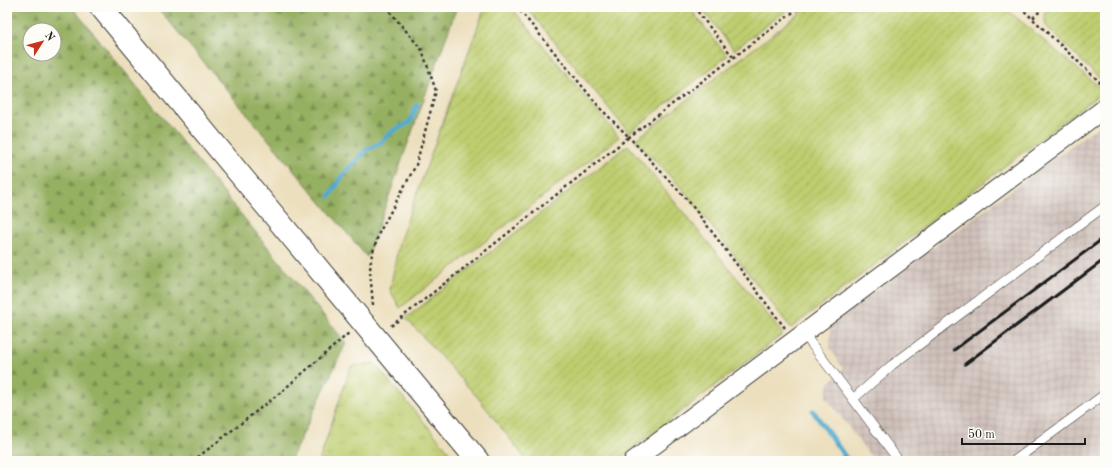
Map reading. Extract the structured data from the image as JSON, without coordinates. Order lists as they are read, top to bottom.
{
  "scale_bar": "50 m",
  "north": "top right"
}
